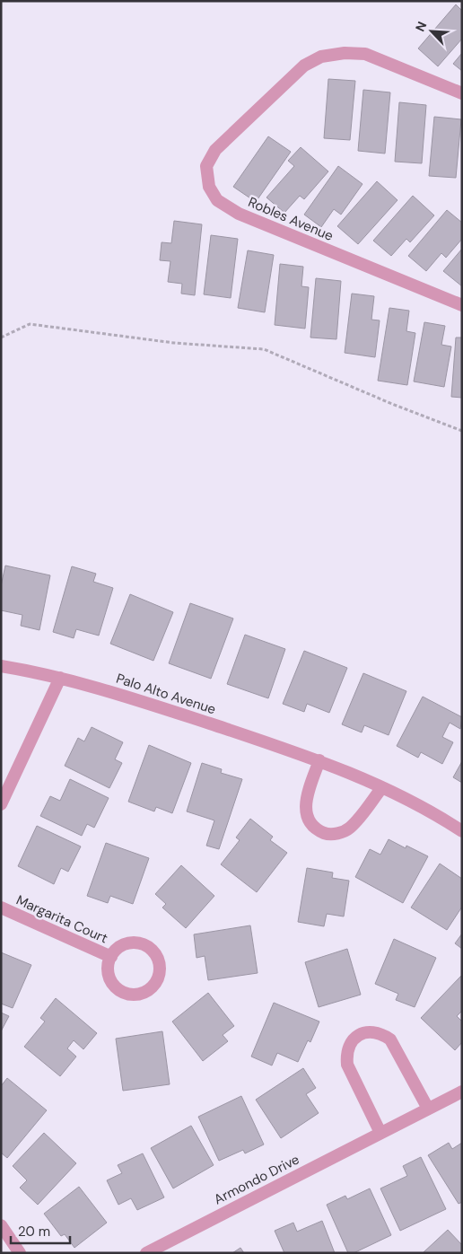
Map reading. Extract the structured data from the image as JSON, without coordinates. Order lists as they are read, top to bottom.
{
  "streets": {
    "street": [
      "Robles Avenue",
      "Palo Alto Avenue",
      "Margarita Court",
      "Armondo Drive"
    ]
  },
  "scale_bar": "20 m",
  "north": "top left"
}
